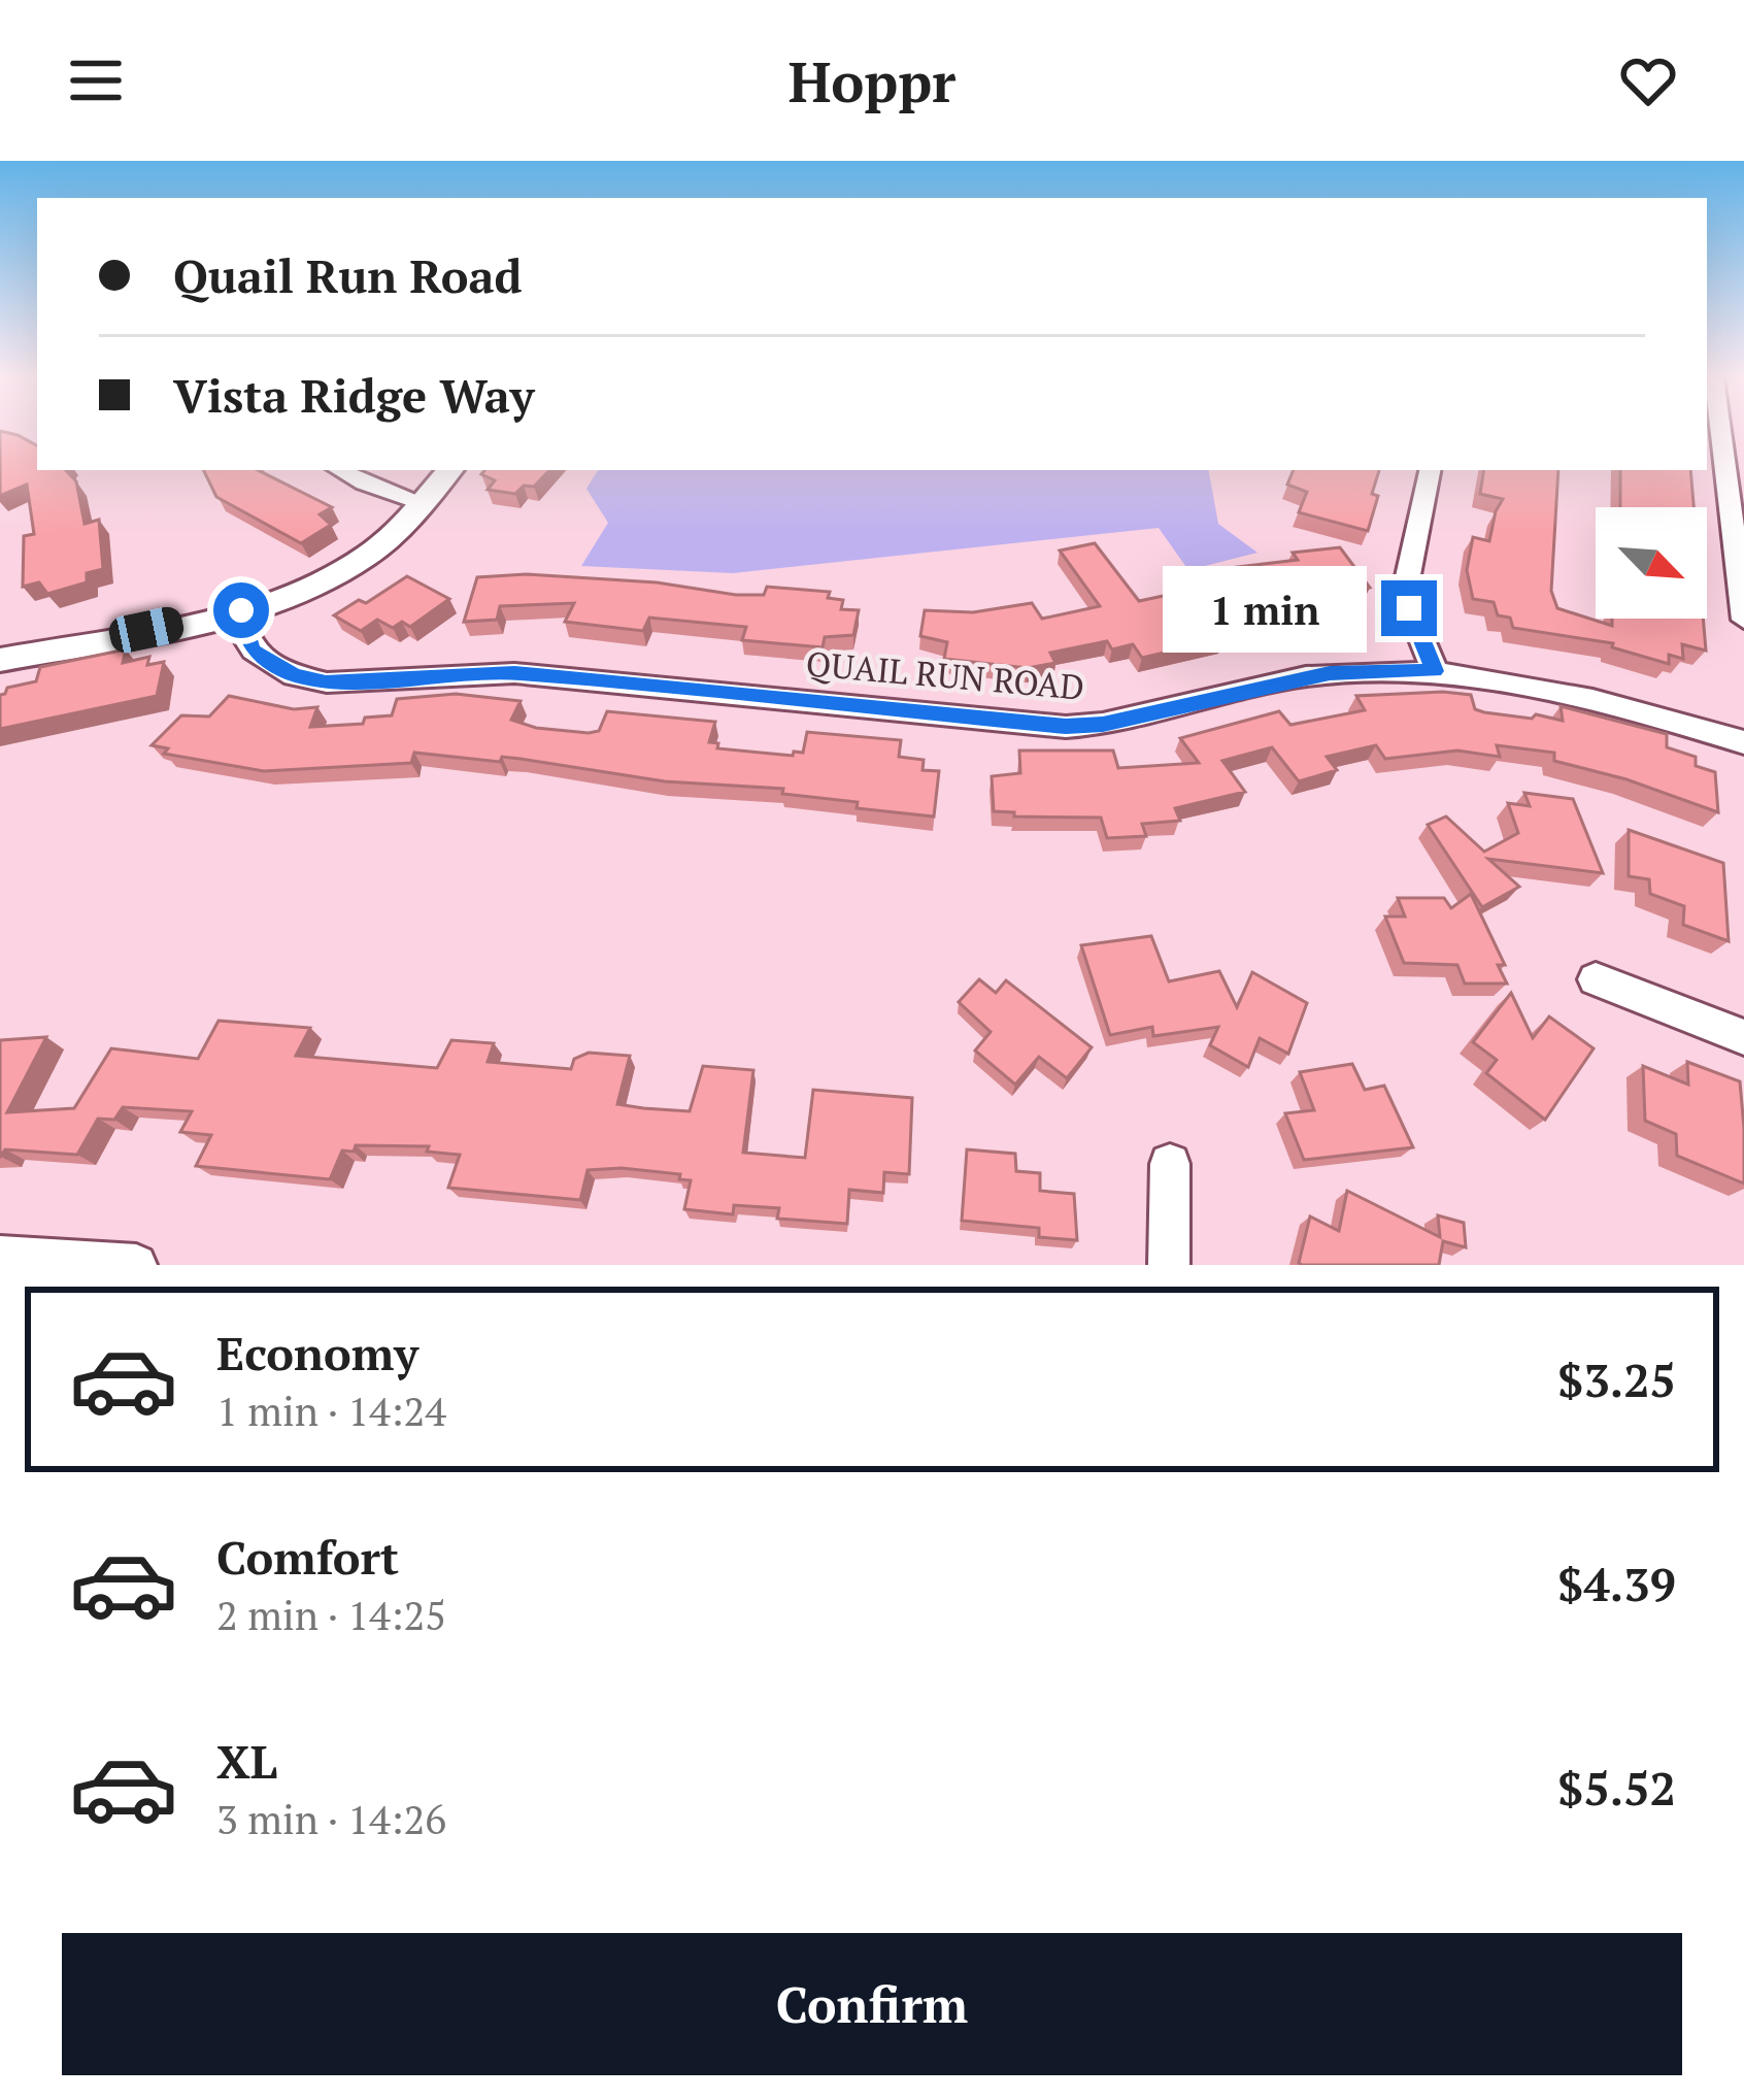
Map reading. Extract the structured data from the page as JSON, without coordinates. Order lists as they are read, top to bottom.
{
  "streets": {
    "street": ["QUAIL RUN ROAD"]
  },
  "north": "bottom right",
  "page": {
    "header": "Hoppr",
    "banner": ["Quail Run Road", "Vista Ridge Way"],
    "bubble": "1 min",
    "list": [
      {
        "name": "Economy",
        "note": "1 min · 14:24",
        "value": "$3.25"
      },
      {
        "name": "Comfort",
        "note": "2 min · 14:25",
        "value": "$4.39"
      },
      {
        "name": "XL",
        "note": "3 min · 14:26",
        "value": "$5.52"
      }
    ],
    "buttons": "Confirm"
  }
}
